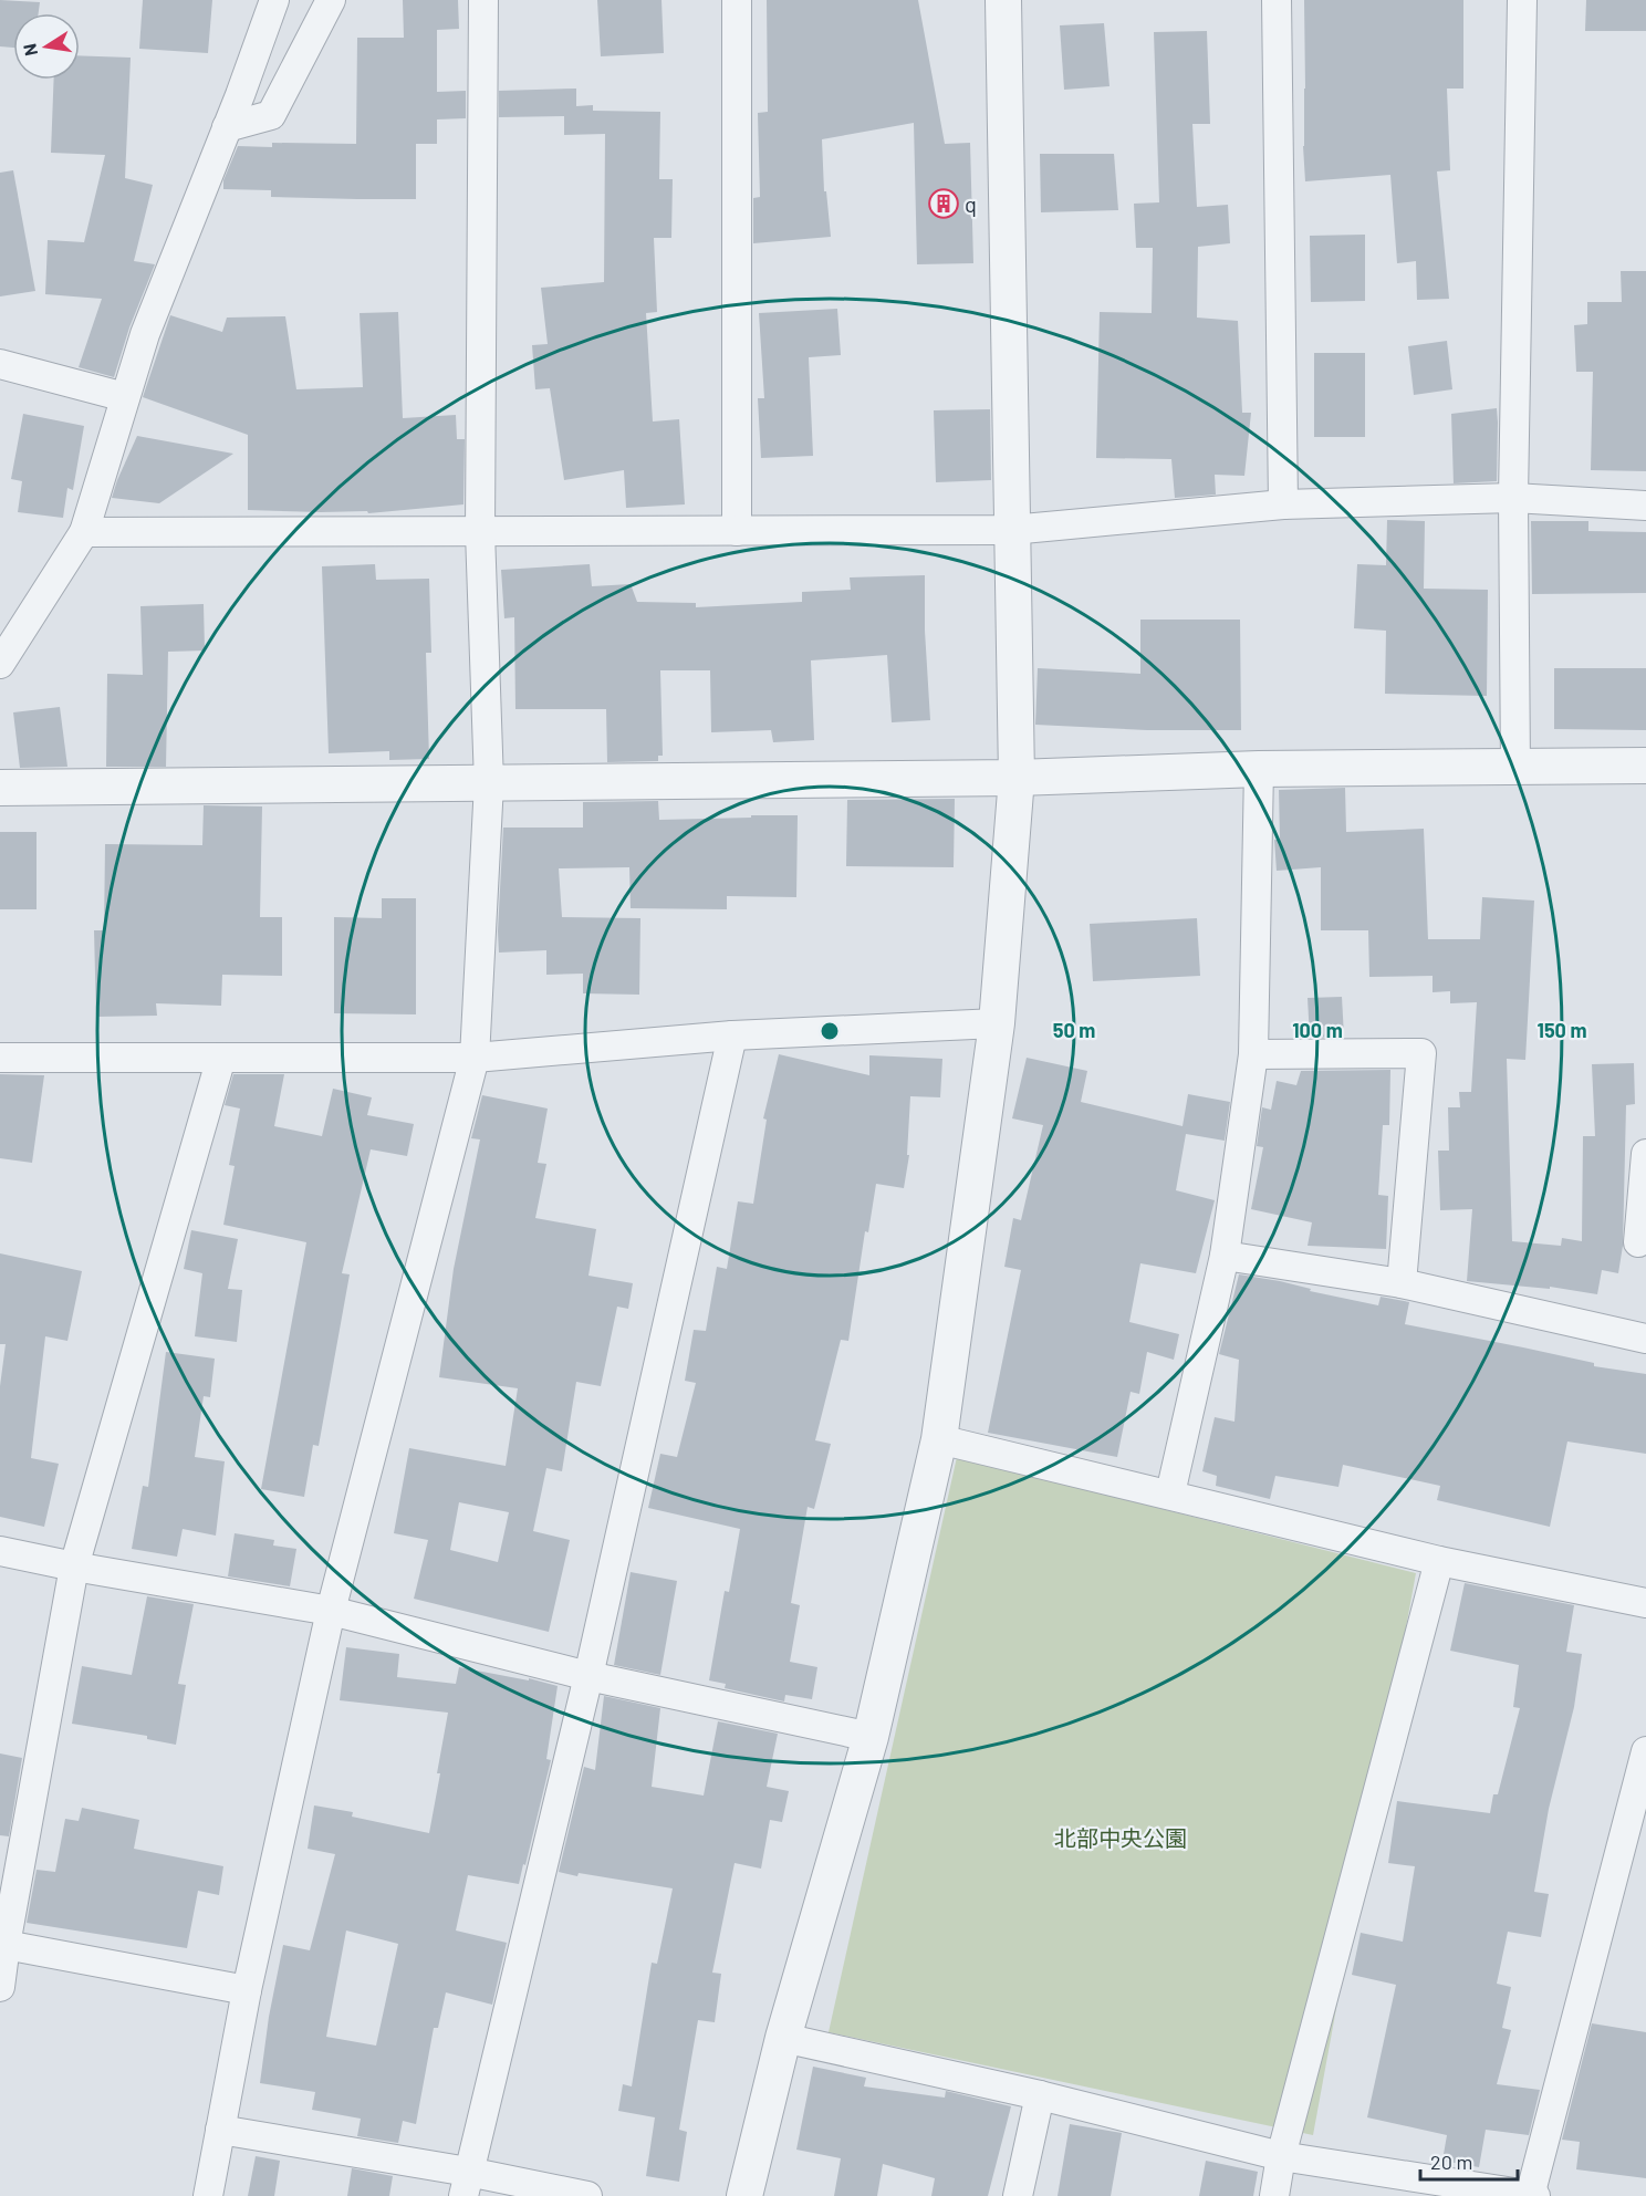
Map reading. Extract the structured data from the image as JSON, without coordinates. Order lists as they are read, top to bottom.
{
  "parks": ["北部中央公園"],
  "places": {
    "building": ["q"]
  },
  "scale_bar": "20 m",
  "north": "left",
  "rings": ["50 m", "100 m", "150 m"]
}
